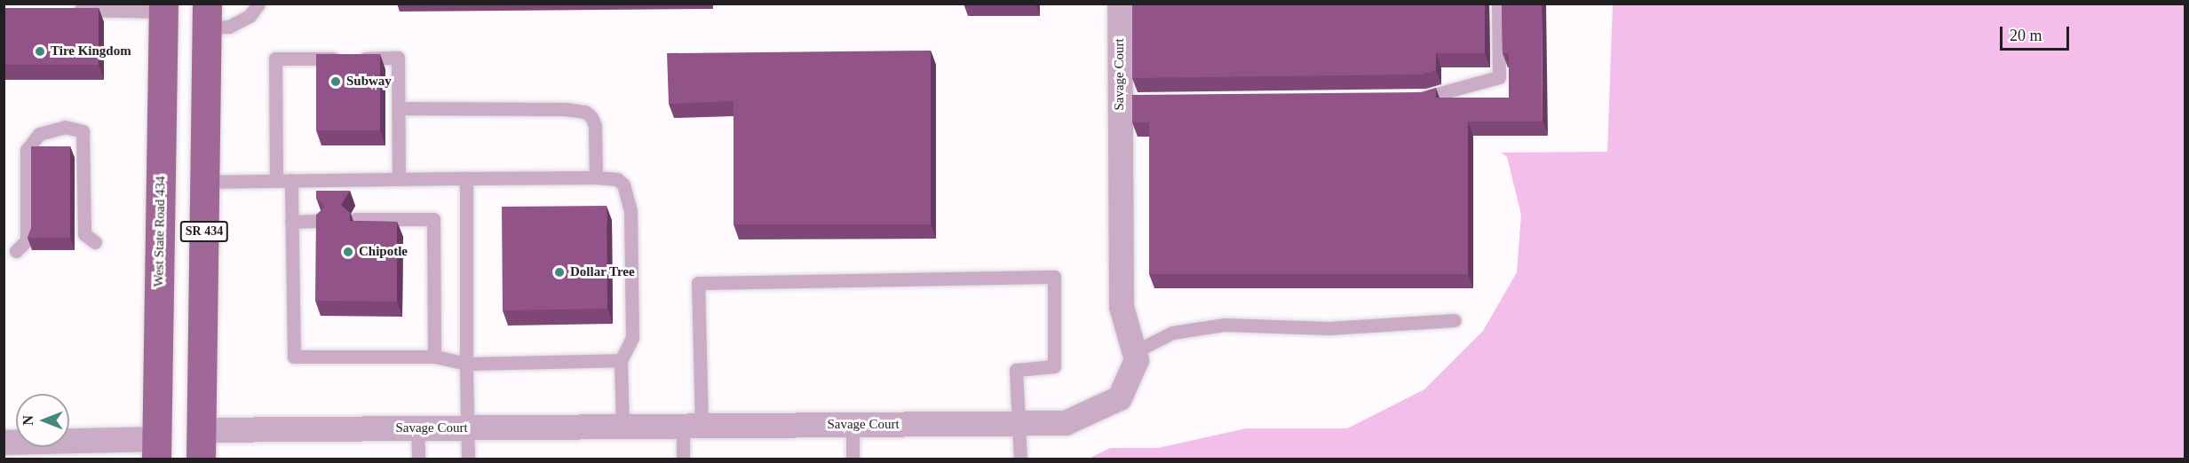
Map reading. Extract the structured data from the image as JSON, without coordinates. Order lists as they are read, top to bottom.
{
  "streets": {
    "main road": ["West State Road 434", "SR 434"],
    "street": ["Savage Court"]
  },
  "crossings": [
    ["Savage Court", "SR 434"]
  ],
  "places": [
    "Tire Kingdom",
    "Subway",
    "Chipotle",
    "Dollar Tree"
  ],
  "scale_bar": "20 m",
  "north": "left"
}
